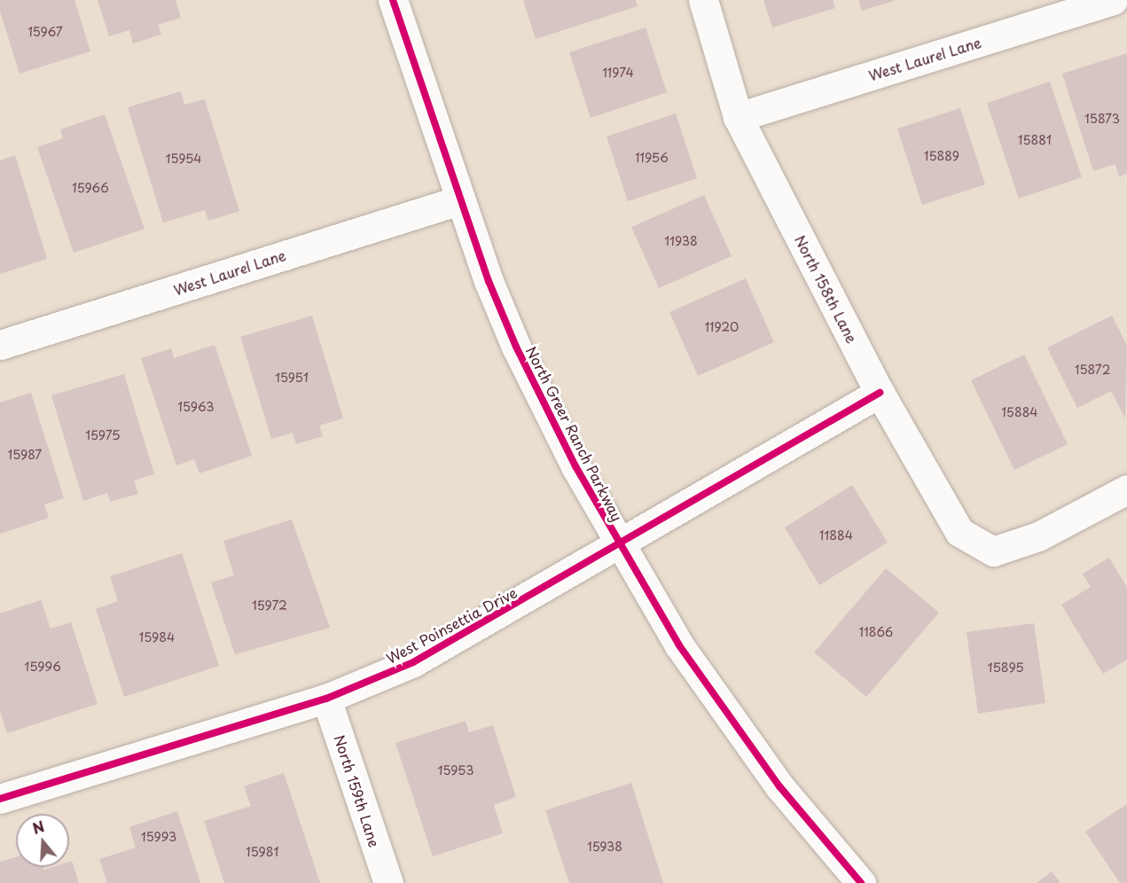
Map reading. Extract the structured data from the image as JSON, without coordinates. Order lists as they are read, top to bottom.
{
  "streets": {
    "street": [
      "West Laurel Lane",
      "North 158th Lane",
      "North Greer Ranch Parkway",
      "West Poinsettia Drive",
      "North 159th Lane"
    ]
  },
  "crossings": [
    ["West Laurel Lane", "North 158th Lane"],
    ["West Laurel Lane", "North Greer Ranch Parkway"],
    ["North 158th Lane", "West Poinsettia Drive"],
    ["North Greer Ranch Parkway", "West Poinsettia Drive"],
    ["West Poinsettia Drive", "North 159th Lane"]
  ],
  "house_numbers": [
    "15967",
    "11974",
    "15873",
    "15881",
    "15889",
    "11956",
    "15954",
    "15966",
    "11938",
    "11920",
    "15872",
    "15951",
    "15963",
    "15884",
    "15975",
    "15987",
    "11884",
    "15972",
    "11866",
    "15984",
    "15996",
    "15895",
    "15953",
    "15993",
    "15938",
    "15981"
  ],
  "north": "top"
}
